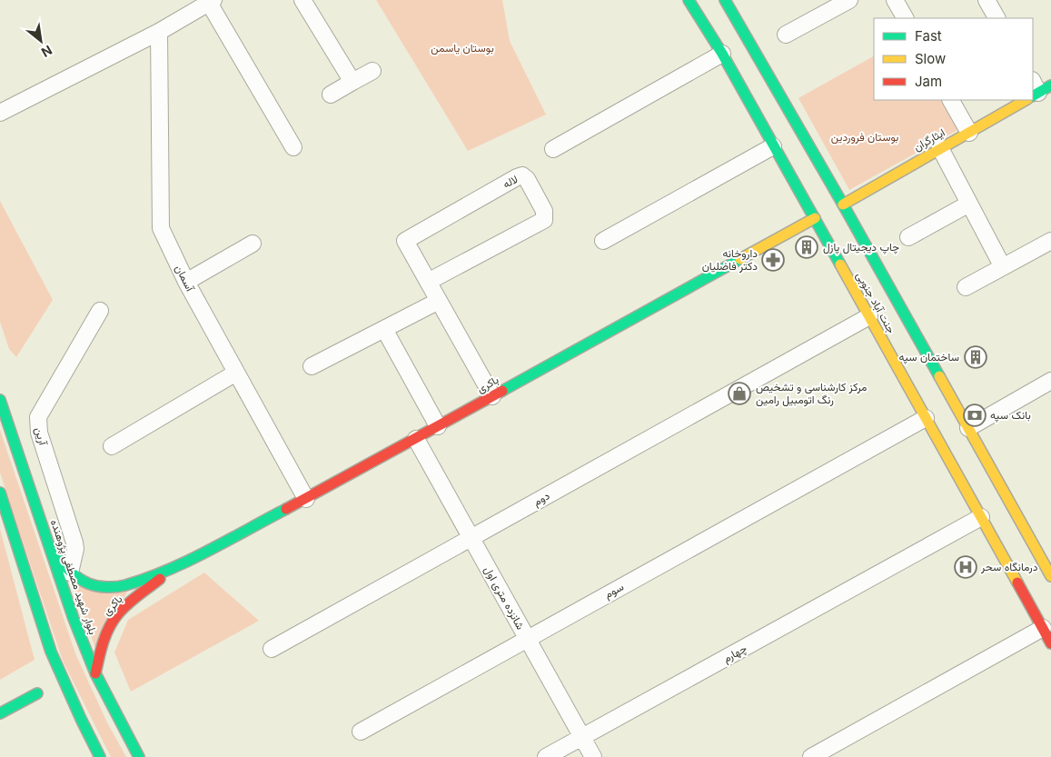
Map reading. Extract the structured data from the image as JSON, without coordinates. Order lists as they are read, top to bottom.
{
  "streets": {
    "main road": [
      "ایثارگران",
      "جنت آباد جنوبی",
      "باکری",
      "بلوار شهید مصطفی پژوهنده"
    ],
    "street": [
      "لاله",
      "آسمان",
      "آرین",
      "دوم",
      "سوم",
      "شانزده متری اول",
      "چهارم"
    ]
  },
  "crossings": [
    ["ایثارگران", "جنت آباد جنوبی"],
    ["لاله", "باکری"],
    ["آسمان", "باکری"],
    ["جنت آباد جنوبی", "باکری"],
    ["جنت آباد جنوبی", "دوم"],
    ["جنت آباد جنوبی", "سوم"],
    ["جنت آباد جنوبی", "چهارم"],
    ["باکری", "آرین"],
    ["باکری", "بلوار شهید مصطفی پژوهنده"],
    ["باکری", "شانزده متری اول"],
    ["دوم", "شانزده متری اول"],
    ["سوم", "شانزده متری اول"],
    ["شانزده متری اول", "چهارم"]
  ],
  "parks": ["بوستان یاسمن", "بوستان فروردین"],
  "places": {
    "building": ["چاپ دیجیتال پازل", "ساختمان سپه"],
    "pharmacy": ["داروخانه دکتر فاضلیان"],
    "shop": ["مرکز کارشناسی و تشخیص رنگ اتومبیل رامین"],
    "bank": ["بانک سپه"],
    "hospital": ["درمانگاه سحر"]
  },
  "legend": ["Fast", "Slow", "Jam"],
  "north": "bottom right"
}
